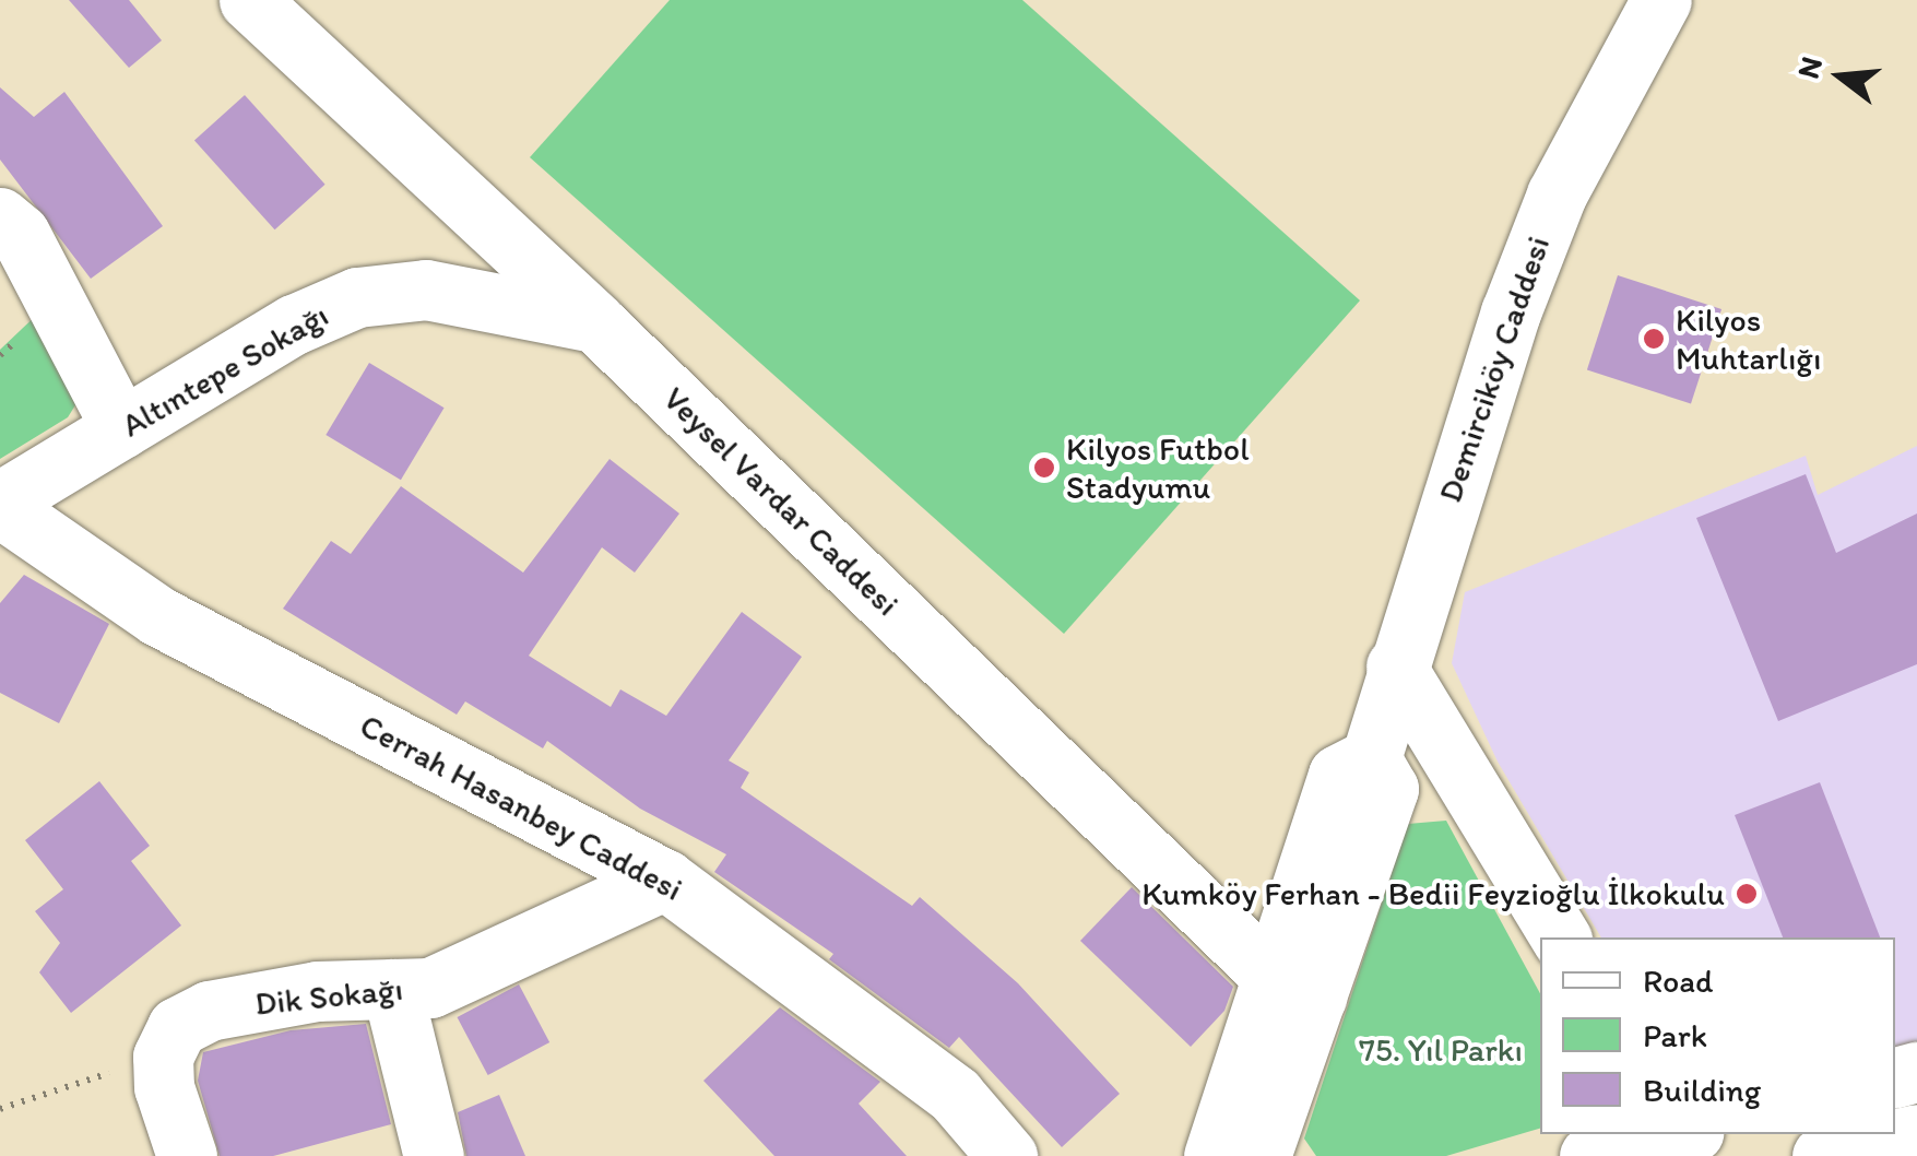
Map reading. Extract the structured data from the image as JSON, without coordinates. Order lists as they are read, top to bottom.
{
  "streets": {
    "street": [
      "Demirciköy Caddesi",
      "Altıntepe Sokağı",
      "Veysel Vardar Caddesi",
      "Cerrah Hasanbey Caddesi",
      "Dik Sokağı"
    ]
  },
  "crossings": [
    ["Demirciköy Caddesi", "Veysel Vardar Caddesi"],
    ["Altıntepe Sokağı", "Veysel Vardar Caddesi"],
    ["Altıntepe Sokağı", "Cerrah Hasanbey Caddesi"],
    ["Cerrah Hasanbey Caddesi", "Dik Sokağı"]
  ],
  "parks": ["75. Yıl Parkı"],
  "places": ["Kilyos Muhtarlığı", "Kilyos Futbol Stadyumu", "Kumköy Ferhan - Bedii Feyzioğlu İlkokulu"],
  "legend": ["Road", "Park", "Building"],
  "north": "left"
}
